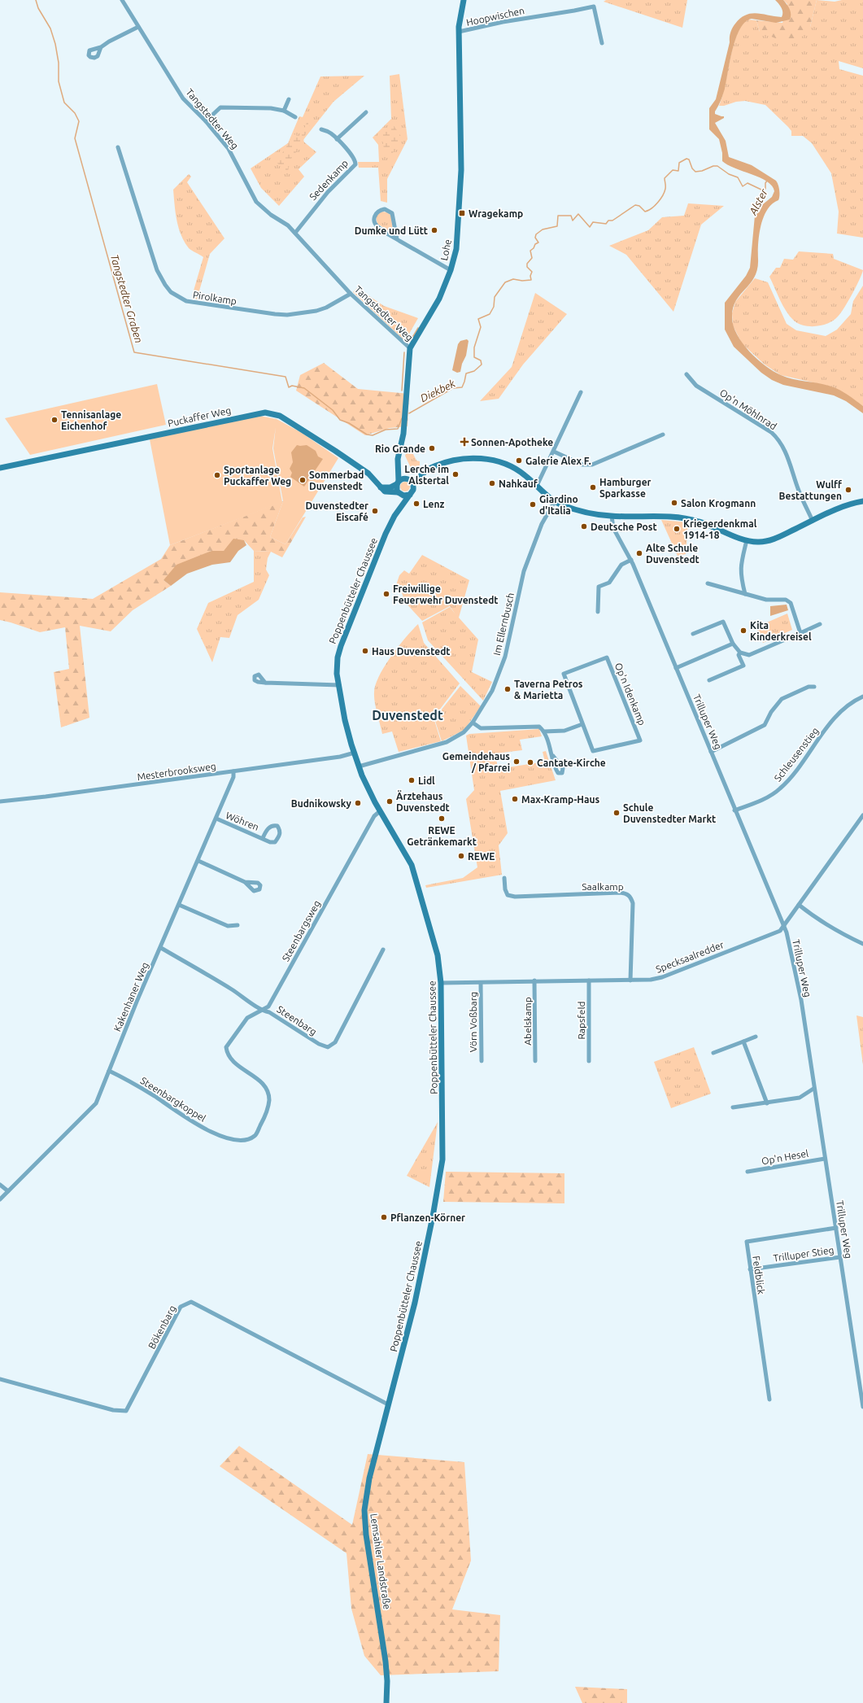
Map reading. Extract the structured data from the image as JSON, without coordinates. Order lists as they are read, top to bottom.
{
  "streets": {
    "main road": [
      "Lohe",
      "Puckaffer Weg",
      "Poppenbütteler Chaussee",
      "Lemsahler Landstraße"
    ],
    "street": [
      "Hoopwischen",
      "Tangstedter Weg",
      "Sedenkamp",
      "Pirolkamp",
      "Op'n Möhlnrad",
      "Im Ellernbusch",
      "Op'n Idenkamp",
      "Trilluper Weg",
      "Schleusenstieg",
      "Mesterbrooksweg",
      "Wöhren",
      "Saalkamp",
      "Steenbargsweg",
      "Specksaalredder",
      "Kakenhaner Weg",
      "Steenbarg",
      "Rapsfeld",
      "Abelskamp",
      "Vörn Voßbarg",
      "Steenbargkoppel",
      "Op'n Hesel",
      "Trilluper Stieg",
      "Feldblick",
      "Bökenbarg"
    ]
  },
  "crossings": [
    ["Hoopwischen", "Lohe"],
    ["Tangstedter Weg", "Sedenkamp"],
    ["Tangstedter Weg", "Lohe"],
    ["Tangstedter Weg", "Pirolkamp"],
    ["Lohe", "Poppenbütteler Chaussee"],
    ["Poppenbütteler Chaussee", "Im Ellernbusch"],
    ["Poppenbütteler Chaussee", "Mesterbrooksweg"],
    ["Poppenbütteler Chaussee", "Steenbargsweg"],
    ["Poppenbütteler Chaussee", "Specksaalredder"],
    ["Poppenbütteler Chaussee", "Bökenbarg"],
    ["Poppenbütteler Chaussee", "Lemsahler Landstraße"],
    ["Trilluper Weg", "Schleusenstieg"],
    ["Trilluper Weg", "Specksaalredder"],
    ["Trilluper Weg", "Op'n Hesel"],
    ["Trilluper Weg", "Trilluper Stieg"],
    ["Trilluper Weg", "Feldblick"],
    ["Mesterbrooksweg", "Kakenhaner Weg"],
    ["Wöhren", "Kakenhaner Weg"],
    ["Saalkamp", "Specksaalredder"],
    ["Steenbargsweg", "Steenbarg"],
    ["Steenbargsweg", "Steenbargkoppel"],
    ["Specksaalredder", "Rapsfeld"],
    ["Specksaalredder", "Abelskamp"],
    ["Specksaalredder", "Vörn Voßbarg"],
    ["Kakenhaner Weg", "Steenbarg"],
    ["Kakenhaner Weg", "Steenbargkoppel"],
    ["Trilluper Stieg", "Feldblick"],
    ["Bökenbarg", "Lemsahler Landstraße"]
  ],
  "districts": ["Duvenstedt"],
  "water": ["Alster", "Tangstedter Graben", "Diekbek"],
  "places": {
    "transit": ["Wragekamp"],
    "other": [
      "Dumke und Lütt",
      "Tennisanlage Eichenhof",
      "Rio Grande",
      "Galerie Alex F.",
      "Lerche im Alstertal",
      "Sportanlage Puckaffer Weg",
      "Sommerbad Duvenstedt",
      "Nahkauf",
      "Hamburger Sparkasse",
      "Wulff Bestattungen",
      "Salon Krogmann",
      "Lenz",
      "Giardino d'Italia",
      "Duvenstedter Eiscafé",
      "Deutsche Post",
      "Kriegerdenkmal 1914-18",
      "Alte Schule Duvenstedt",
      "Freiwillige Feuerwehr Duvenstedt",
      "Kita Kinderkreisel",
      "Haus Duvenstedt",
      "Taverna Petros & Marietta",
      "Gemeindehaus / Pfarrei",
      "Cantate-Kirche",
      "Lidl",
      "Max-Kramp-Haus",
      "Ärztehaus Duvenstedt",
      "Budnikowsky",
      "Schule Duvenstedter Markt",
      "REWE Getränkemarkt",
      "REWE",
      "Pflanzen-Körner"
    ],
    "health": ["Sonnen-Apotheke"]
  }
}
